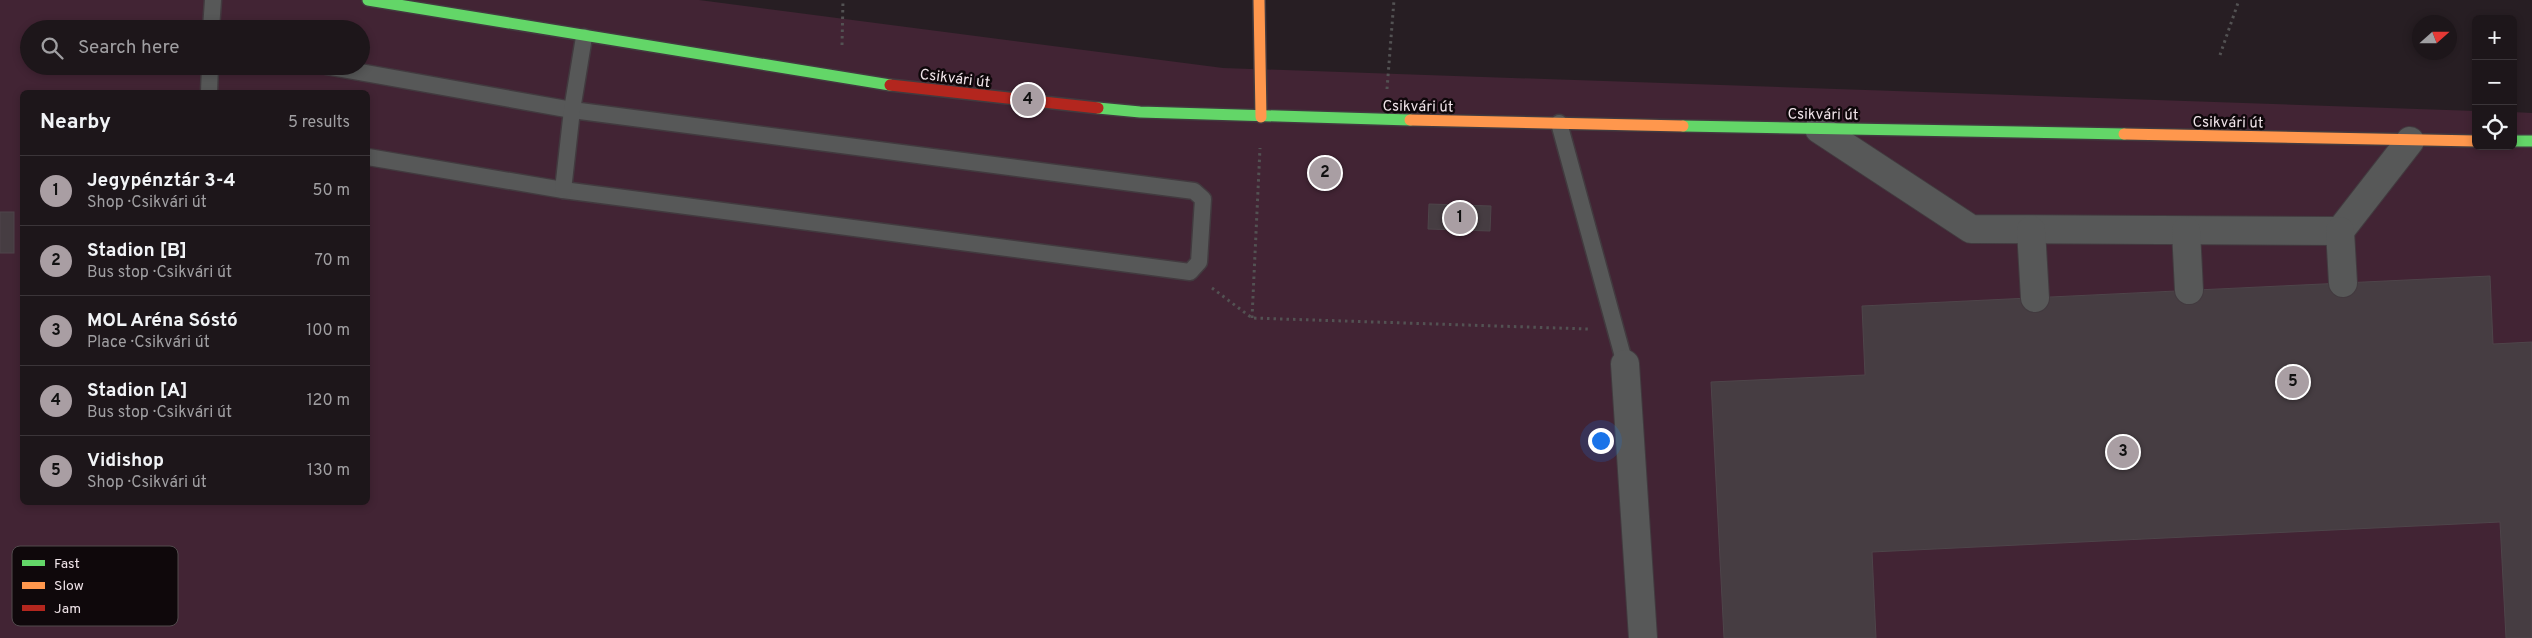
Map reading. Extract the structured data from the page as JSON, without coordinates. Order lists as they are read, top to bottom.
{
  "streets": {
    "street": ["Csikvári út"]
  },
  "legend": ["Fast", "Slow", "Jam"],
  "north": "right",
  "page": {
    "map_buttons": ["+", "−"],
    "search": "Search here",
    "pins": [
      "4",
      "2",
      "1",
      "5",
      "3"
    ],
    "heading": ["Nearby", "5 results"],
    "list": [
      {
        "mark": "1",
        "name": "Jegypénztár 3-4",
        "note": "Shop · Csikvári út",
        "value": "50 m"
      },
      {
        "mark": "2",
        "name": "Stadion [B]",
        "note": "Bus stop · Csikvári út",
        "value": "70 m"
      },
      {
        "mark": "3",
        "name": "MOL Aréna Sóstó",
        "note": "Place · Csikvári út",
        "value": "100 m"
      },
      {
        "mark": "4",
        "name": "Stadion [A]",
        "note": "Bus stop · Csikvári út",
        "value": "120 m"
      },
      {
        "mark": "5",
        "name": "Vidishop",
        "note": "Shop · Csikvári út",
        "value": "130 m"
      }
    ]
  }
}
